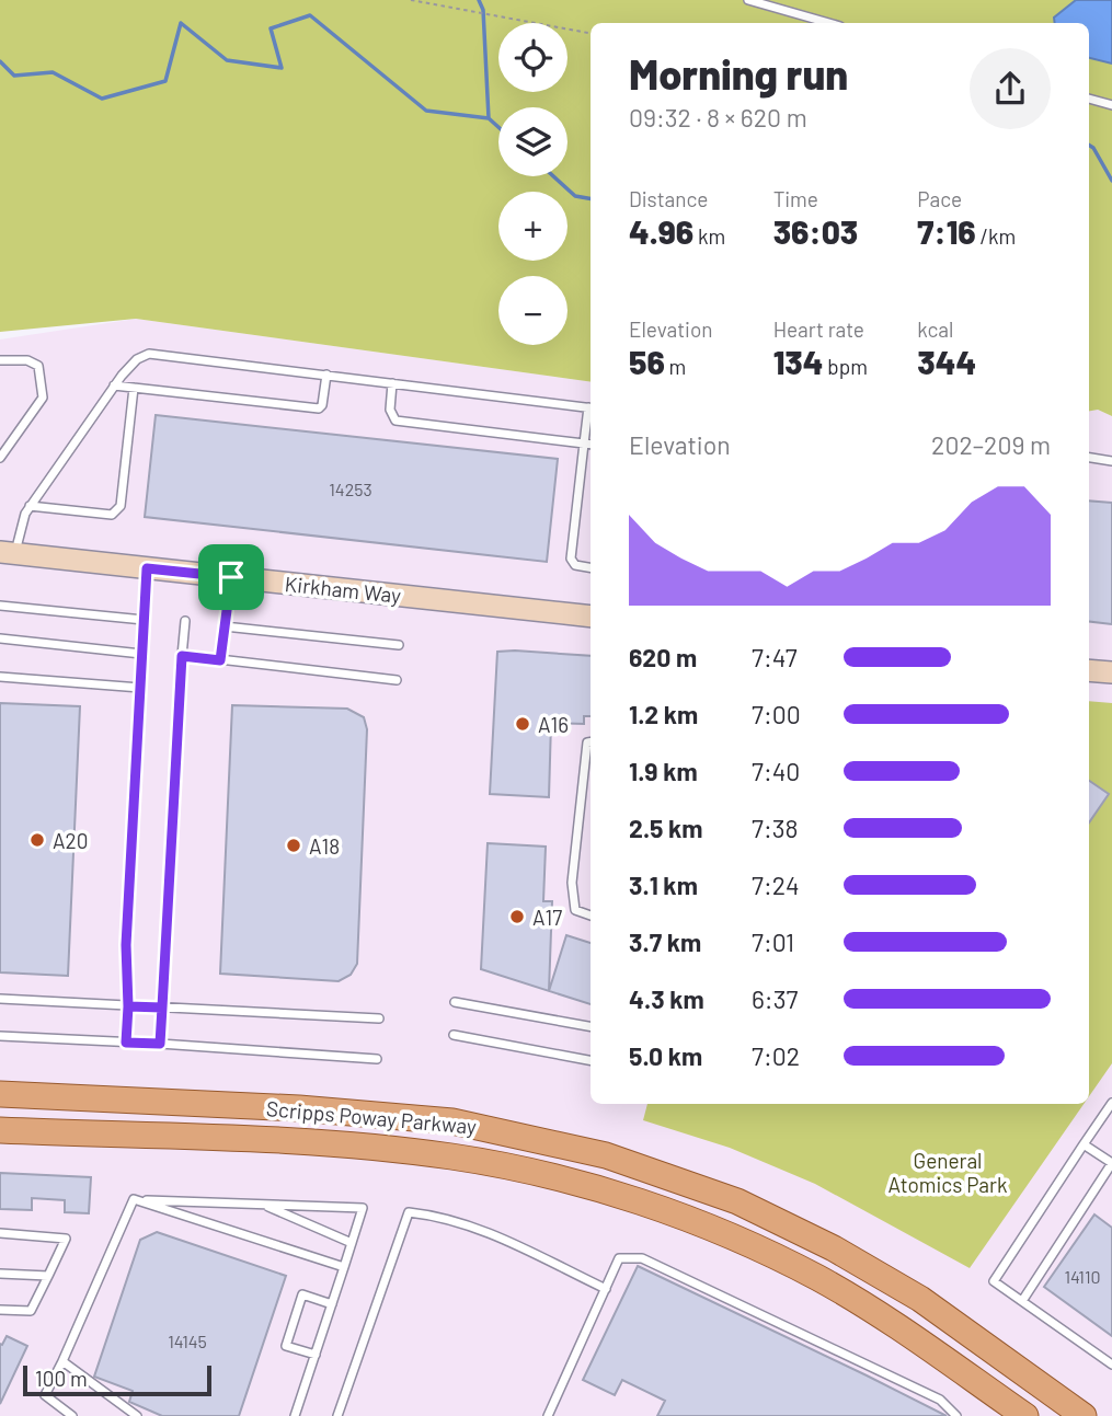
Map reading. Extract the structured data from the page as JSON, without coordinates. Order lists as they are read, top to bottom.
{
  "streets": {
    "main road": ["Kirkham Way", "Scripps Poway Parkway"]
  },
  "parks": ["General Atomics Park"],
  "places": [
    "A16",
    "A20",
    "A18",
    "A17"
  ],
  "house_numbers": ["14253", "14110", "14145"],
  "scale_bar": "100 m",
  "page": {
    "map_buttons": ["+", "−"],
    "heading": ["Morning run", "09:32 · 8 × 620 m"],
    "stats": [
      ["Distance", "4.96 km"],
      ["Time", "36:03"],
      ["Pace", "7:16 /km"],
      ["Elevation", "56 m"],
      ["Heart rate", "134 bpm"],
      ["kcal", "344"]
    ],
    "chart": ["Elevation", "202–209 m"],
    "list": [
      {
        "name": "620 m",
        "note": "7:47"
      },
      {
        "name": "1.2 km",
        "note": "7:00"
      },
      {
        "name": "1.9 km",
        "note": "7:40"
      },
      {
        "name": "2.5 km",
        "note": "7:38"
      },
      {
        "name": "3.1 km",
        "note": "7:24"
      },
      {
        "name": "3.7 km",
        "note": "7:01"
      },
      {
        "name": "4.3 km",
        "note": "6:37"
      },
      {
        "name": "5.0 km",
        "note": "7:02"
      }
    ],
    "scale": "100 m"
  }
}
